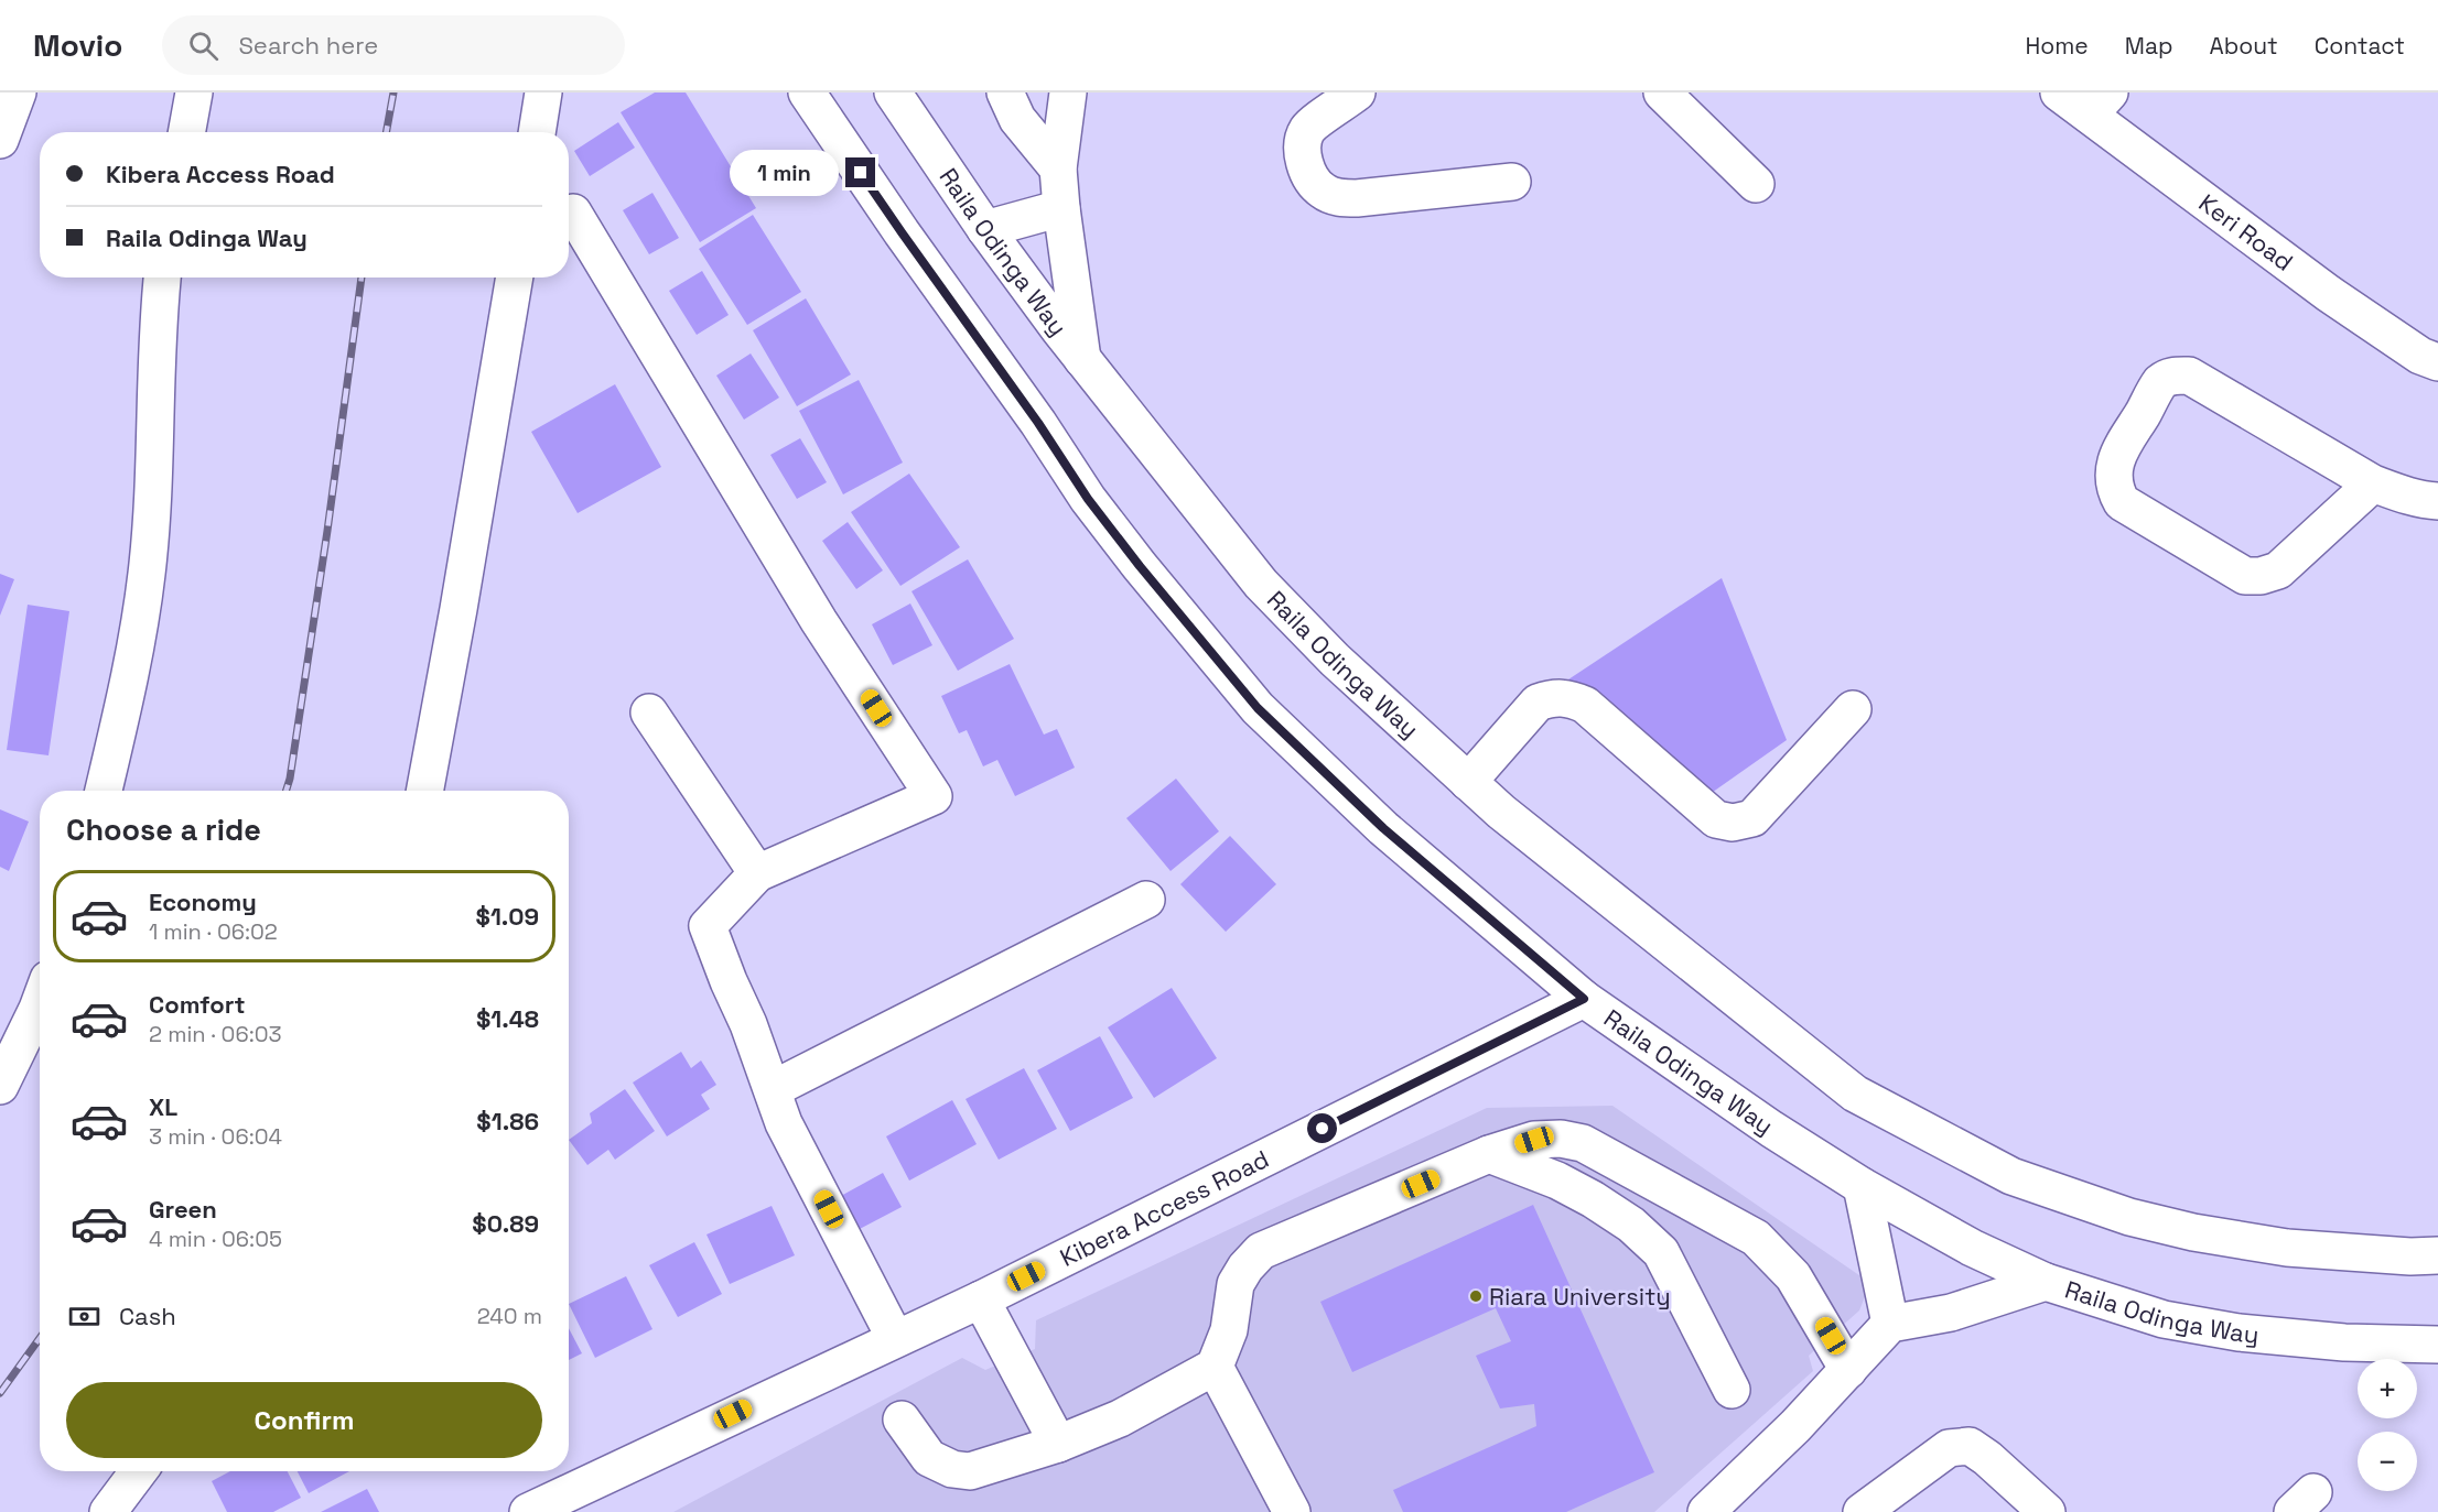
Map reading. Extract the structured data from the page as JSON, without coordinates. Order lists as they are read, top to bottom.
{
  "streets": {
    "street": ["Keri Road", "Raila Odinga Way", "Kibera Access Road"]
  },
  "crossings": [
    ["Raila Odinga Way", "Kibera Access Road"]
  ],
  "places": ["Riara University"],
  "page": {
    "header": "Movio",
    "search": "Search here",
    "nav": [
      "Home",
      "Map",
      "About",
      "Contact"
    ],
    "banner": ["Kibera Access Road", "Raila Odinga Way"],
    "bubble": "1 min",
    "heading": "Choose a ride",
    "list": [
      {
        "name": "Economy",
        "note": "1 min · 06:02",
        "value": "$1.09"
      },
      {
        "name": "Comfort",
        "note": "2 min · 06:03",
        "value": "$1.48"
      },
      {
        "name": "XL",
        "note": "3 min · 06:04",
        "value": "$1.86"
      },
      {
        "name": "Green",
        "note": "4 min · 06:05",
        "value": "$0.89"
      }
    ],
    "pay": ["Cash", "240 m"],
    "map_buttons": ["+", "−"],
    "buttons": "Confirm"
  }
}
